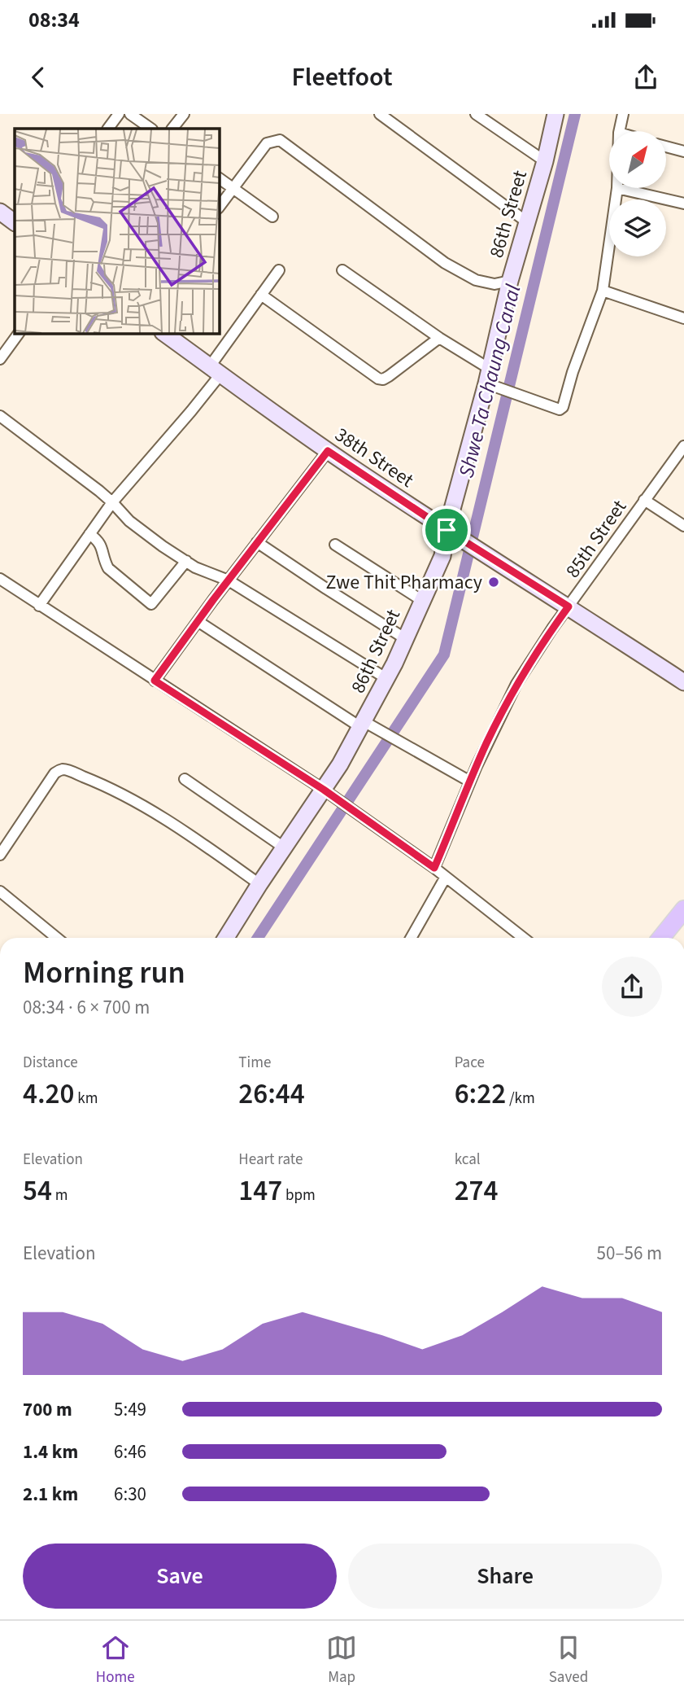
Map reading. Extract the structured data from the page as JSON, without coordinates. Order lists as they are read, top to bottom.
{
  "streets": {
    "main road": ["86th Street", "38th Street"],
    "street": ["85th Street"]
  },
  "crossings": [
    ["86th Street", "38th Street"],
    ["38th Street", "85th Street"]
  ],
  "water": ["Shwe Ta Chaung Canal"],
  "places": ["Zwe Thit Pharmacy"],
  "north": "top right",
  "page": {
    "status": "08:34",
    "header": "Fleetfoot",
    "heading": ["Morning run", "08:34 · 6 × 700 m"],
    "stats": [
      ["Distance", "4.20 km"],
      ["Time", "26:44"],
      ["Pace", "6:22 /km"],
      ["Elevation", "54 m"],
      ["Heart rate", "147 bpm"],
      ["kcal", "274"]
    ],
    "chart": ["Elevation", "50–56 m"],
    "list": [
      {
        "name": "700 m",
        "note": "5:49"
      },
      {
        "name": "1.4 km",
        "note": "6:46"
      },
      {
        "name": "2.1 km",
        "note": "6:30"
      }
    ],
    "buttons": ["Save", "Share"],
    "tabs": ["Home", "Map", "Saved"]
  }
}
